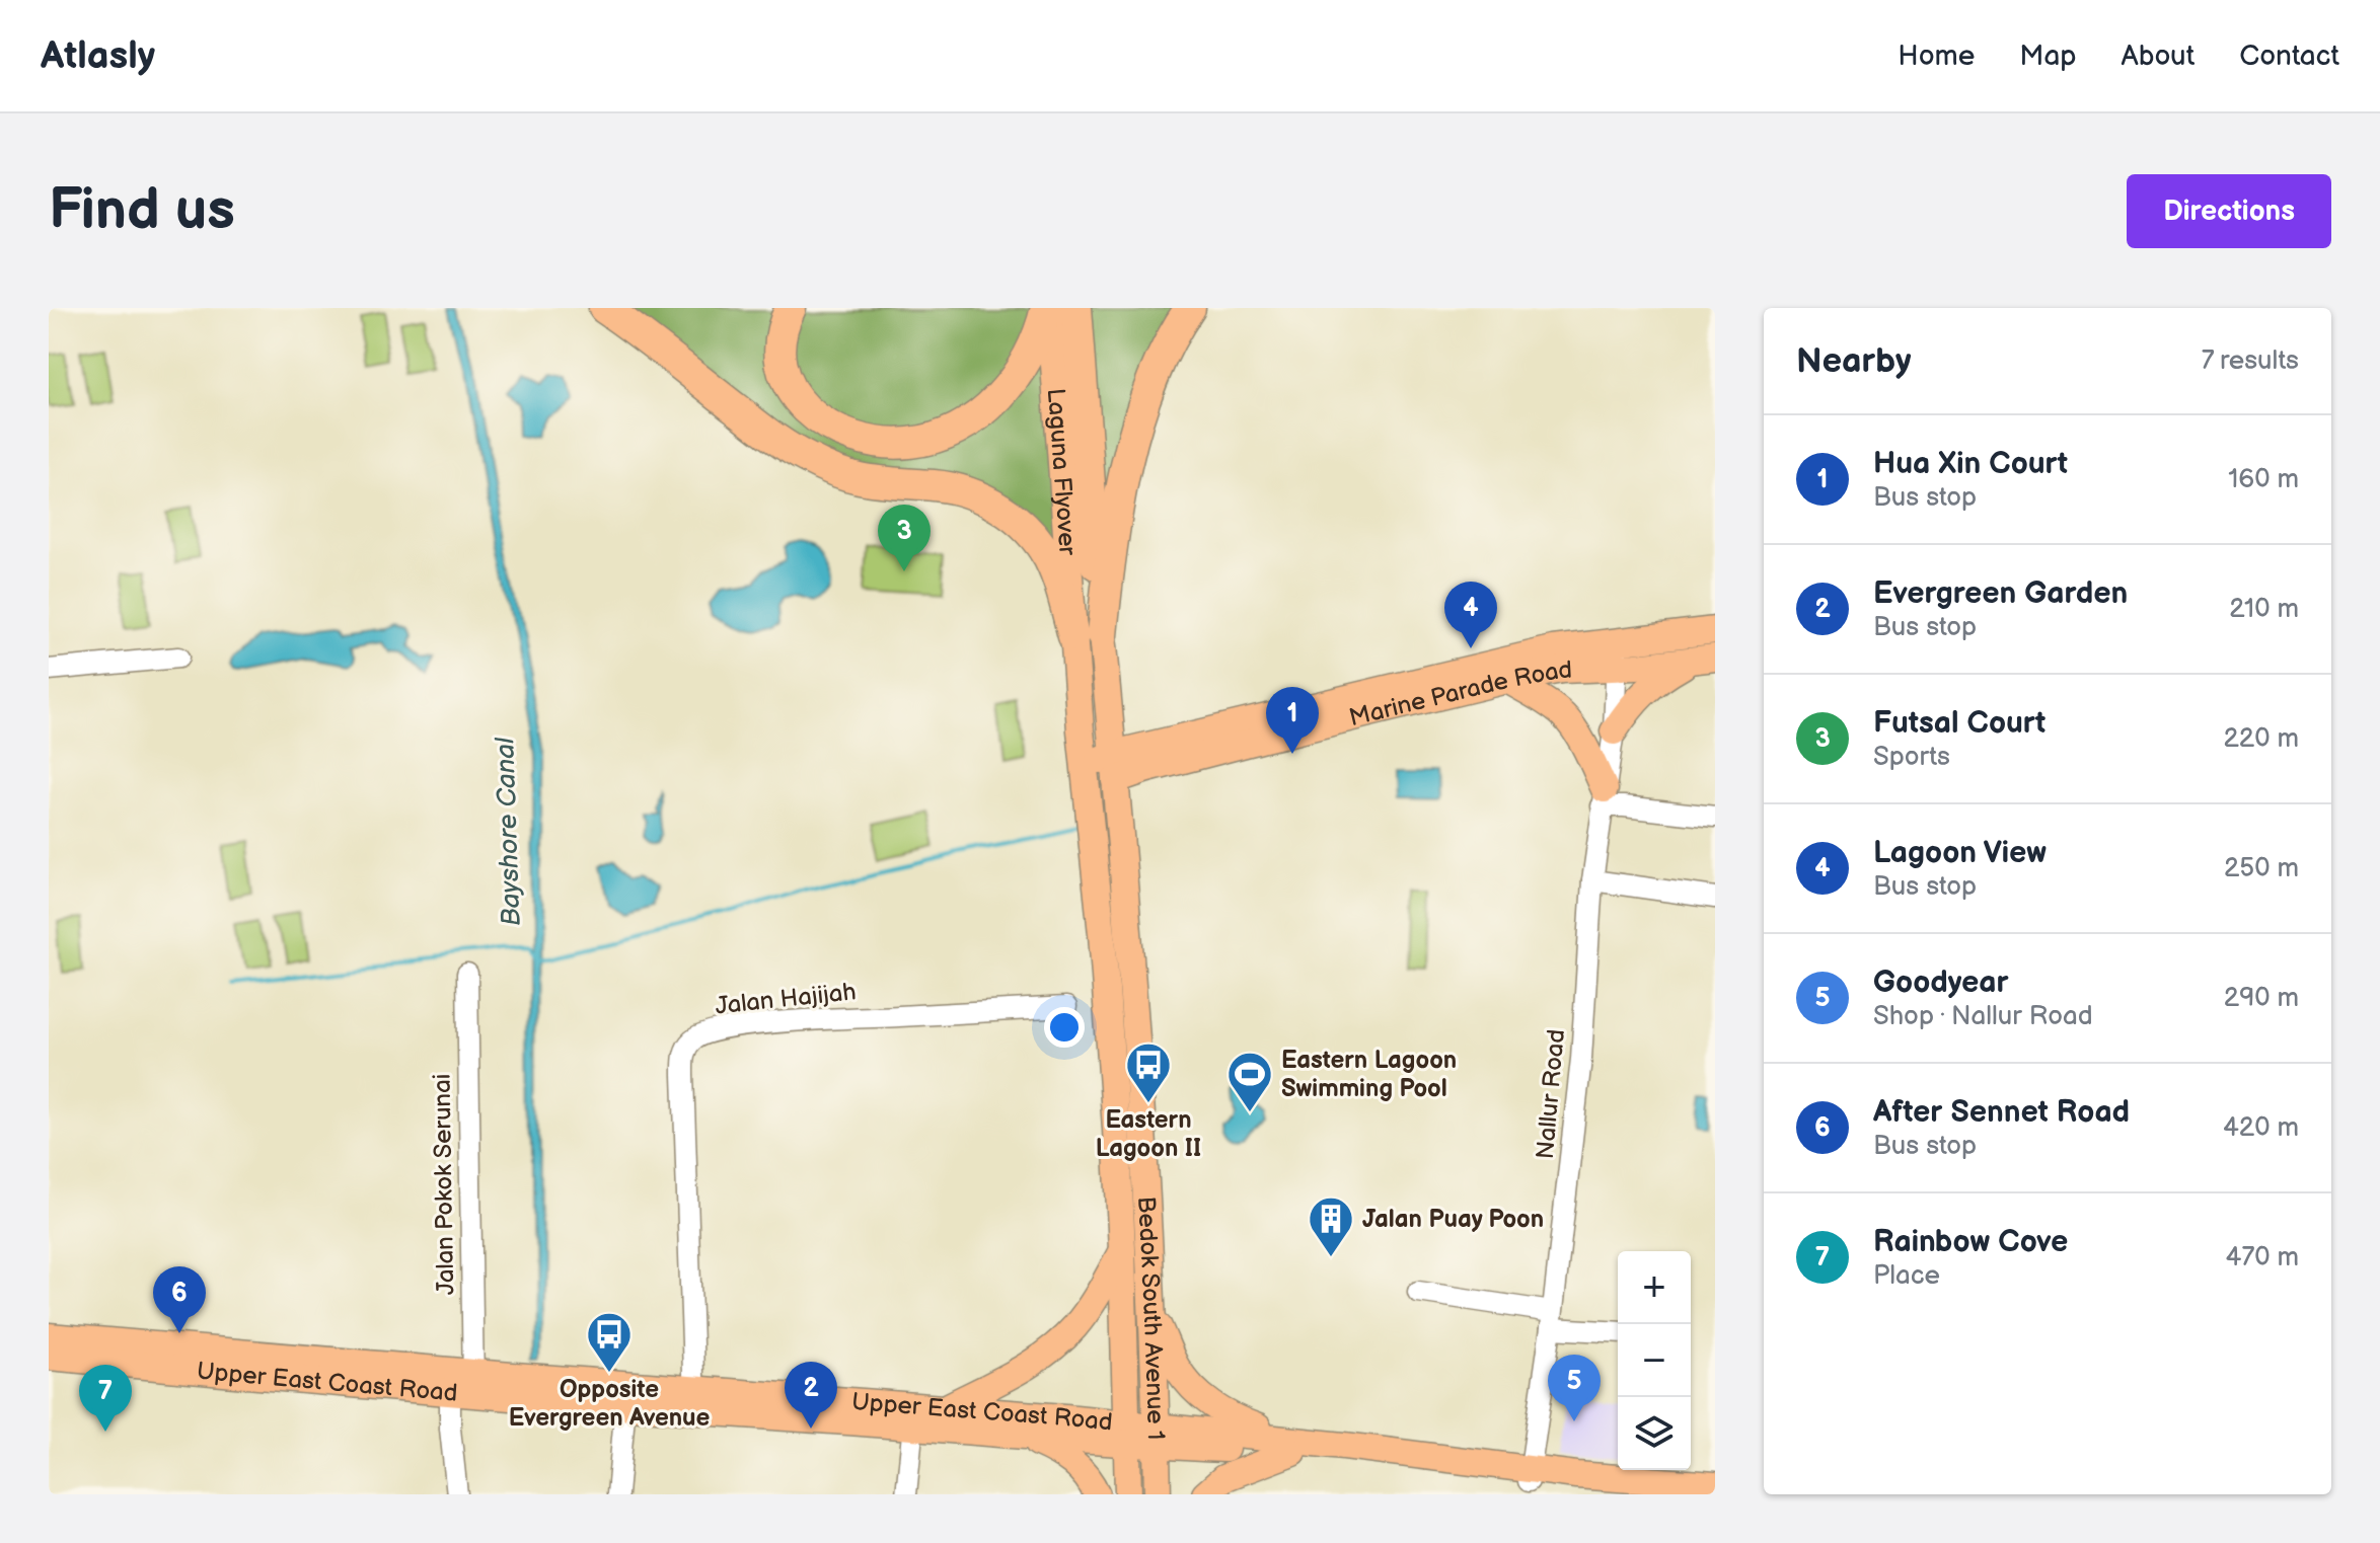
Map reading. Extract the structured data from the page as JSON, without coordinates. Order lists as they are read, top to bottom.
{
  "streets": {
    "main road": [
      "Laguna Flyover",
      "Marine Parade Road",
      "Bedok South Avenue 1",
      "Upper East Coast Road"
    ],
    "street": ["Jalan Hajijah", "Nallur Road", "Jalan Pokok Serunai"]
  },
  "crossings": [
    ["Laguna Flyover", "Bedok South Avenue 1"],
    ["Marine Parade Road", "Nallur Road"],
    ["Marine Parade Road", "Bedok South Avenue 1"],
    ["Jalan Hajijah", "Upper East Coast Road"],
    ["Nallur Road", "Upper East Coast Road"],
    ["Jalan Pokok Serunai", "Upper East Coast Road"],
    ["Bedok South Avenue 1", "Upper East Coast Road"]
  ],
  "water": ["Bayshore Canal"],
  "places": {
    "bus stop": ["Eastern Lagoon II", "Opposite Evergreen Avenue"],
    "sports": ["Eastern Lagoon Swimming Pool"],
    "building": ["Jalan Puay Poon"]
  },
  "page": {
    "header": "Atlasly",
    "nav": [
      "Home",
      "Map",
      "About",
      "Contact"
    ],
    "buttons": "Directions",
    "title": "Find us",
    "heading": ["Nearby", "7 results"],
    "list": [
      {
        "mark": "1",
        "name": "Hua Xin Court",
        "note": "Bus stop",
        "value": "160 m"
      },
      {
        "mark": "2",
        "name": "Evergreen Garden",
        "note": "Bus stop",
        "value": "210 m"
      },
      {
        "mark": "3",
        "name": "Futsal Court",
        "note": "Sports",
        "value": "220 m"
      },
      {
        "mark": "4",
        "name": "Lagoon View",
        "note": "Bus stop",
        "value": "250 m"
      },
      {
        "mark": "5",
        "name": "Goodyear",
        "note": "Shop · Nallur Road",
        "value": "290 m"
      },
      {
        "mark": "6",
        "name": "After Sennet Road",
        "note": "Bus stop",
        "value": "420 m"
      },
      {
        "mark": "7",
        "name": "Rainbow Cove",
        "note": "Place",
        "value": "470 m"
      }
    ],
    "pins": [
      "3",
      "4",
      "1",
      "6",
      "5",
      "2",
      "7"
    ],
    "map_buttons": ["+", "−"]
  }
}
